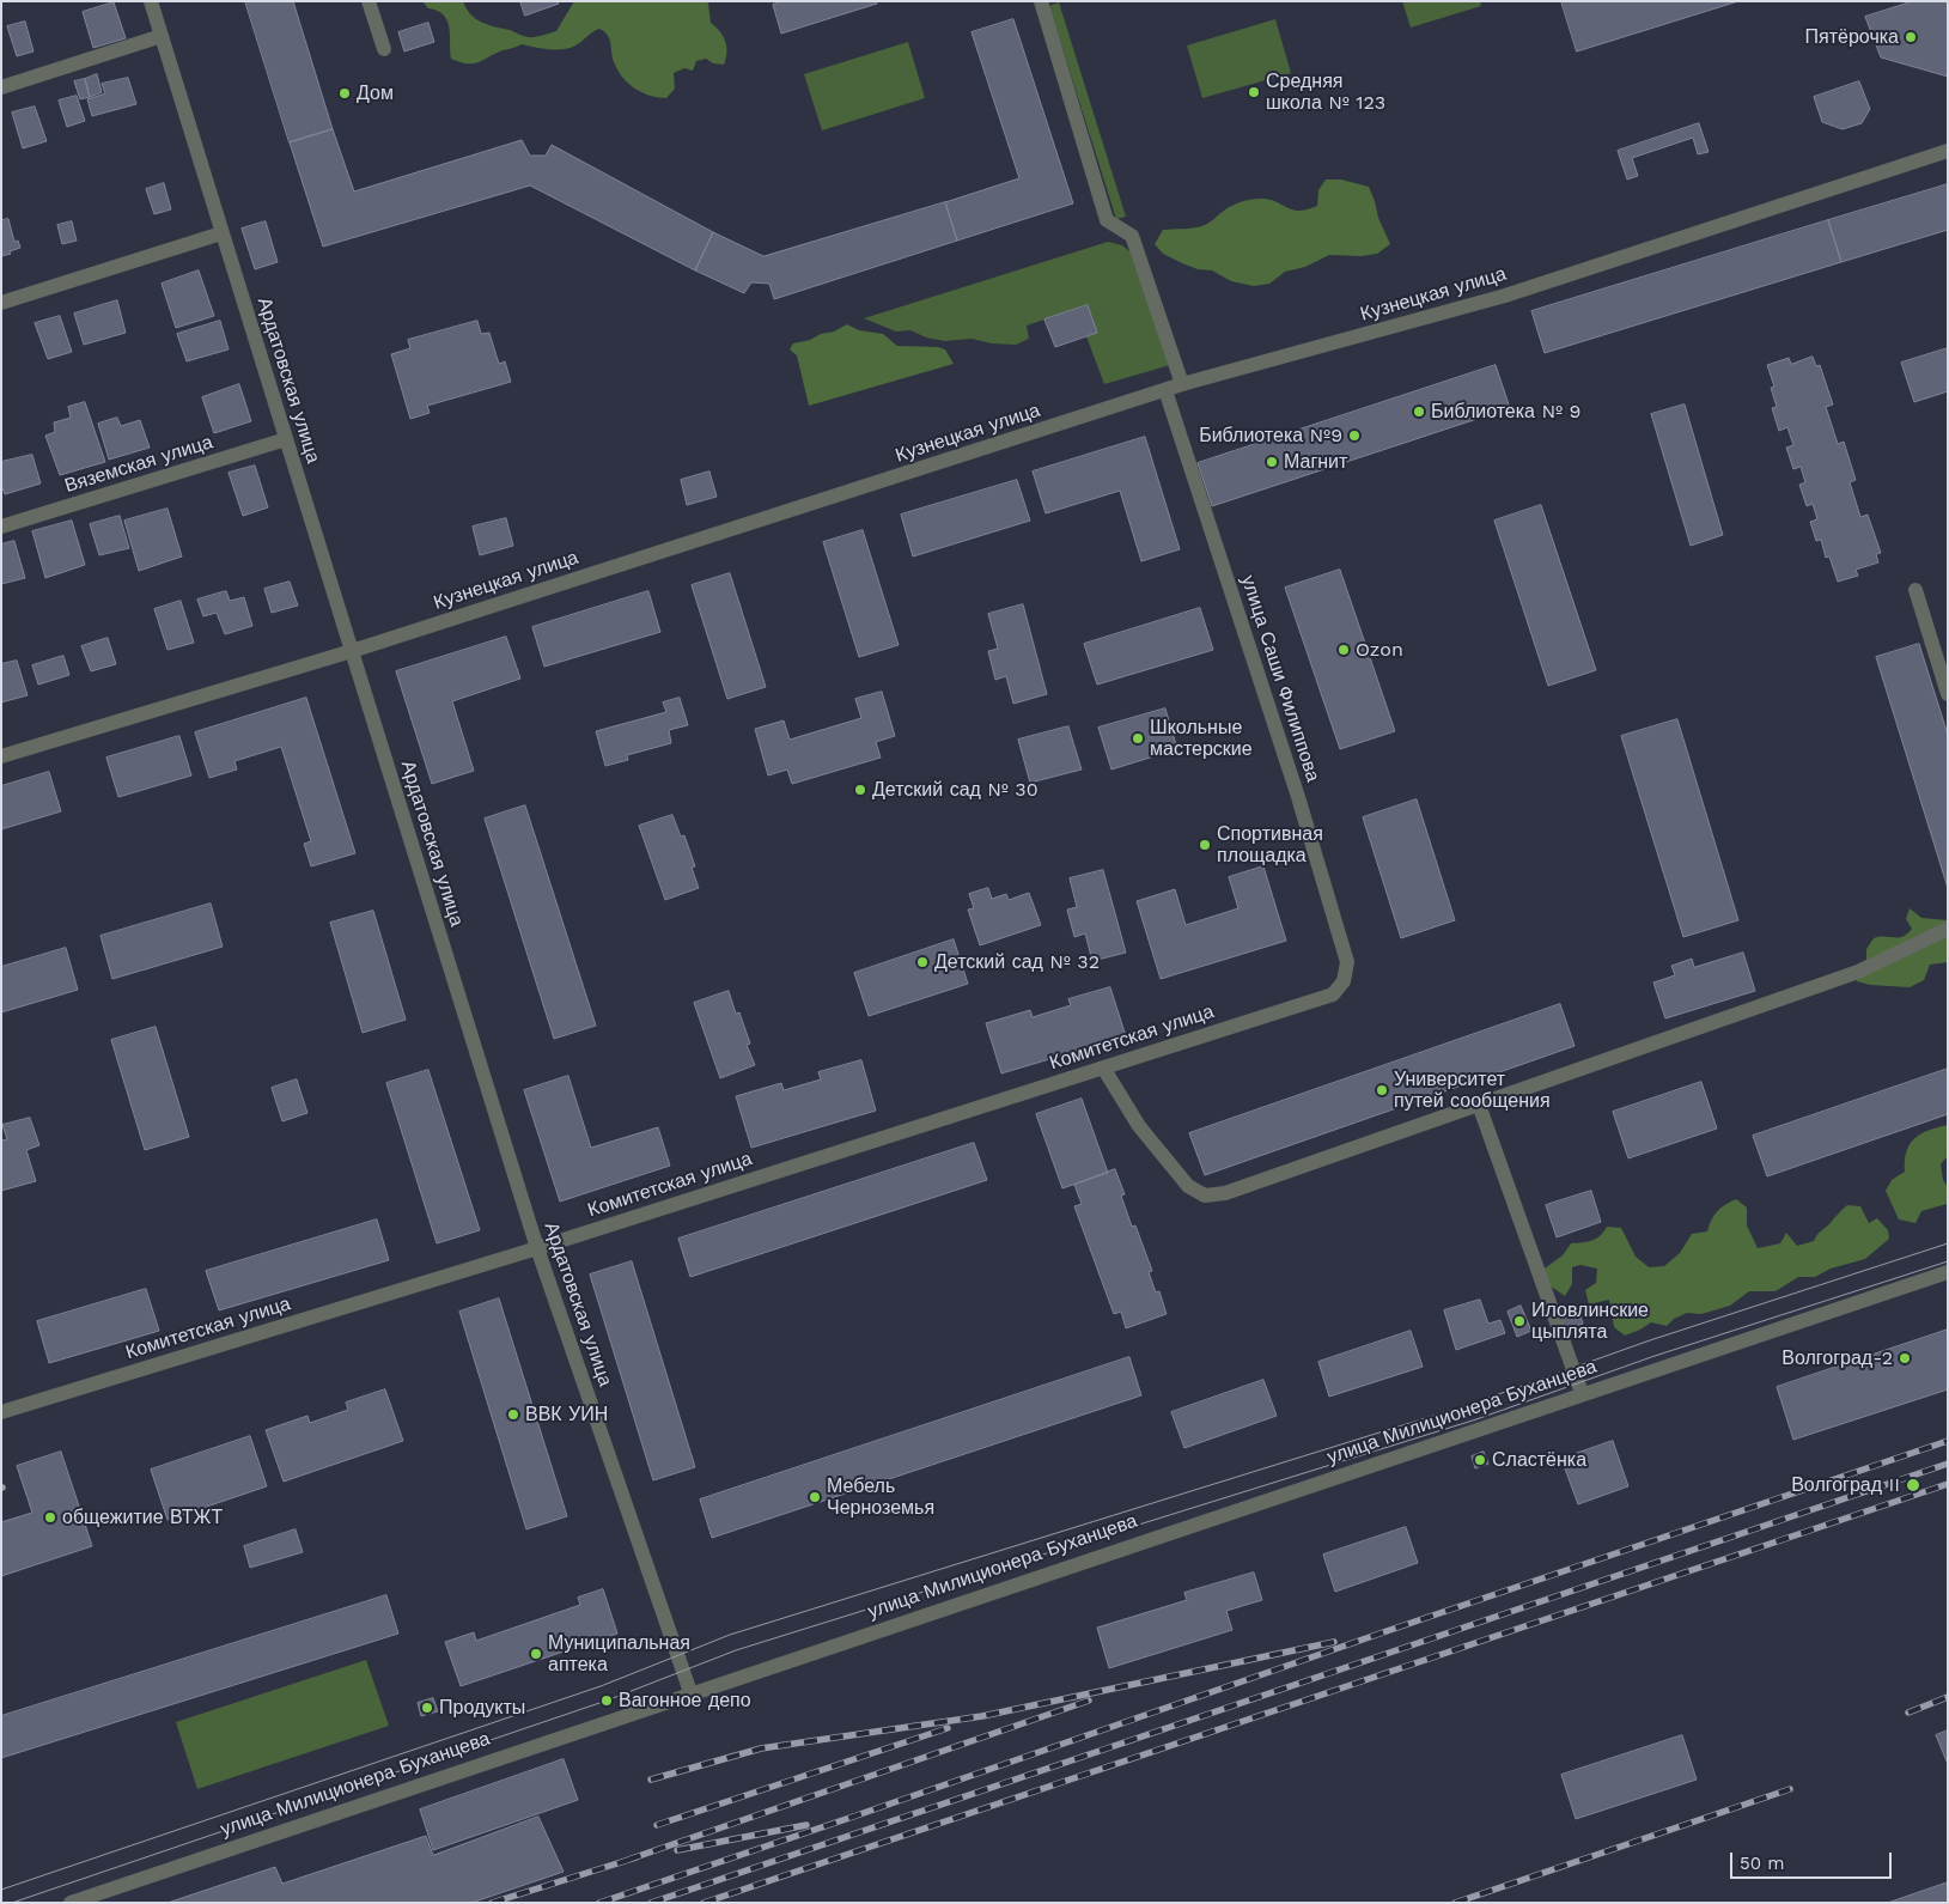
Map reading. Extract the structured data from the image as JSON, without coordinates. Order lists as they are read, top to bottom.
{
  "streets": {
    "street": [
      "Кузнецкая улица",
      "Ардатовская улица",
      "Вяземская улица",
      "улица Саши Филиппова",
      "Комитетская улица",
      "улица Милиционера Буханцева"
    ]
  },
  "crossings": [
    ["Кузнецкая улица", "Ардатовская улица"],
    ["Кузнецкая улица", "улица Саши Филиппова"],
    ["Ардатовская улица", "Вяземская улица"],
    ["Ардатовская улица", "Комитетская улица"],
    ["Ардатовская улица", "улица Милиционера Буханцева"],
    ["улица Саши Филиппова", "Комитетская улица"]
  ],
  "places": [
    "Пятёрочка",
    "Средняя школа № 123",
    "Дом",
    "Библиотека № 9",
    "Библиотека №9",
    "Магнит",
    "Ozon",
    "Школьные мастерские",
    "Детский сад № 30",
    "Спортивная площадка",
    "Детский сад № 32",
    "Университет путей сообщения",
    "Иловлинские цыплята",
    "Волгоград-2",
    "ВВК УИН",
    "Сластёнка",
    "Волгоград II",
    "Мебель Черноземья",
    "общежитие ВТЖТ",
    "Муниципальная аптека",
    "Вагонное депо",
    "Продукты"
  ],
  "scale_bar": "50 m"
}
